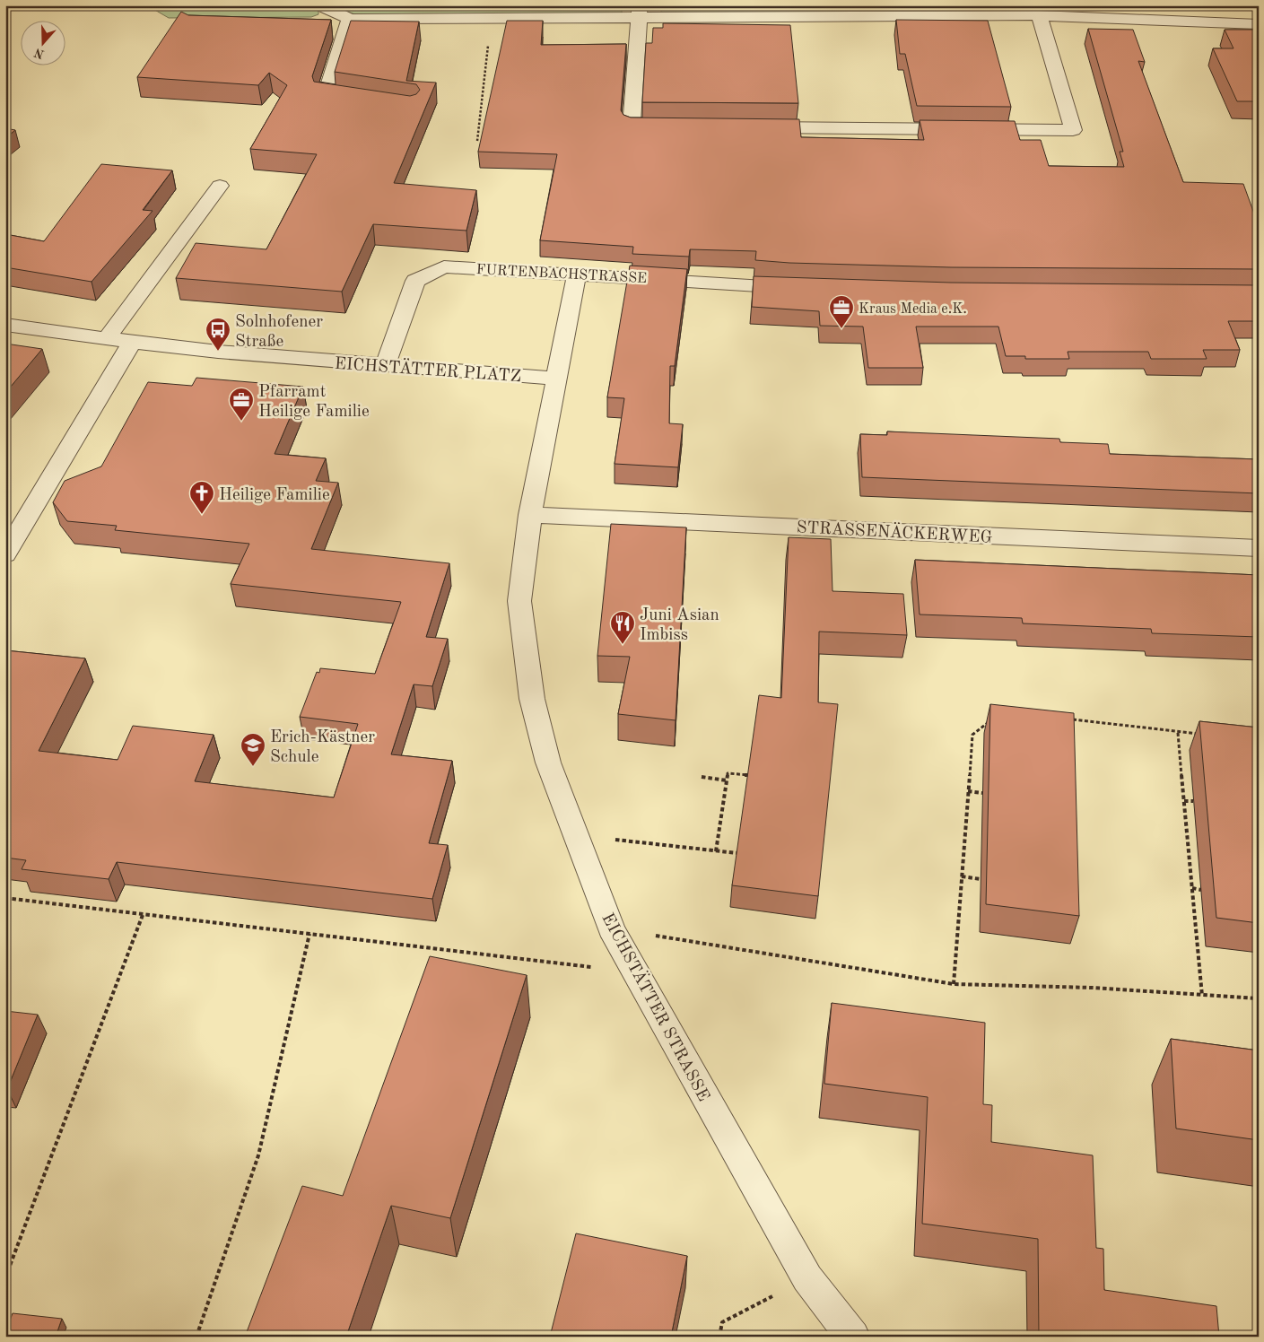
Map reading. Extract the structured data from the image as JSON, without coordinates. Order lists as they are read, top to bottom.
{
  "streets": {
    "street": [
      "FURTENBACHSTRASSE",
      "EICHSTÄTTER PLATZ",
      "STRASSENÄCKERWEG",
      "EICHSTÄTTER STRASSE"
    ]
  },
  "crossings": [
    ["FURTENBACHSTRASSE", "EICHSTÄTTER PLATZ"],
    ["STRASSENÄCKERWEG", "EICHSTÄTTER STRASSE"]
  ],
  "places": {
    "office": ["Kraus Media e.K.", "Pfarramt Heilige Familie"],
    "bus stop": ["Solnhofener Straße"],
    "church": ["Heilige Familie"],
    "restaurant": ["Juni Asian Imbiss"],
    "school or university": ["Erich-Kästner Schule"]
  },
  "north": "bottom"
}
